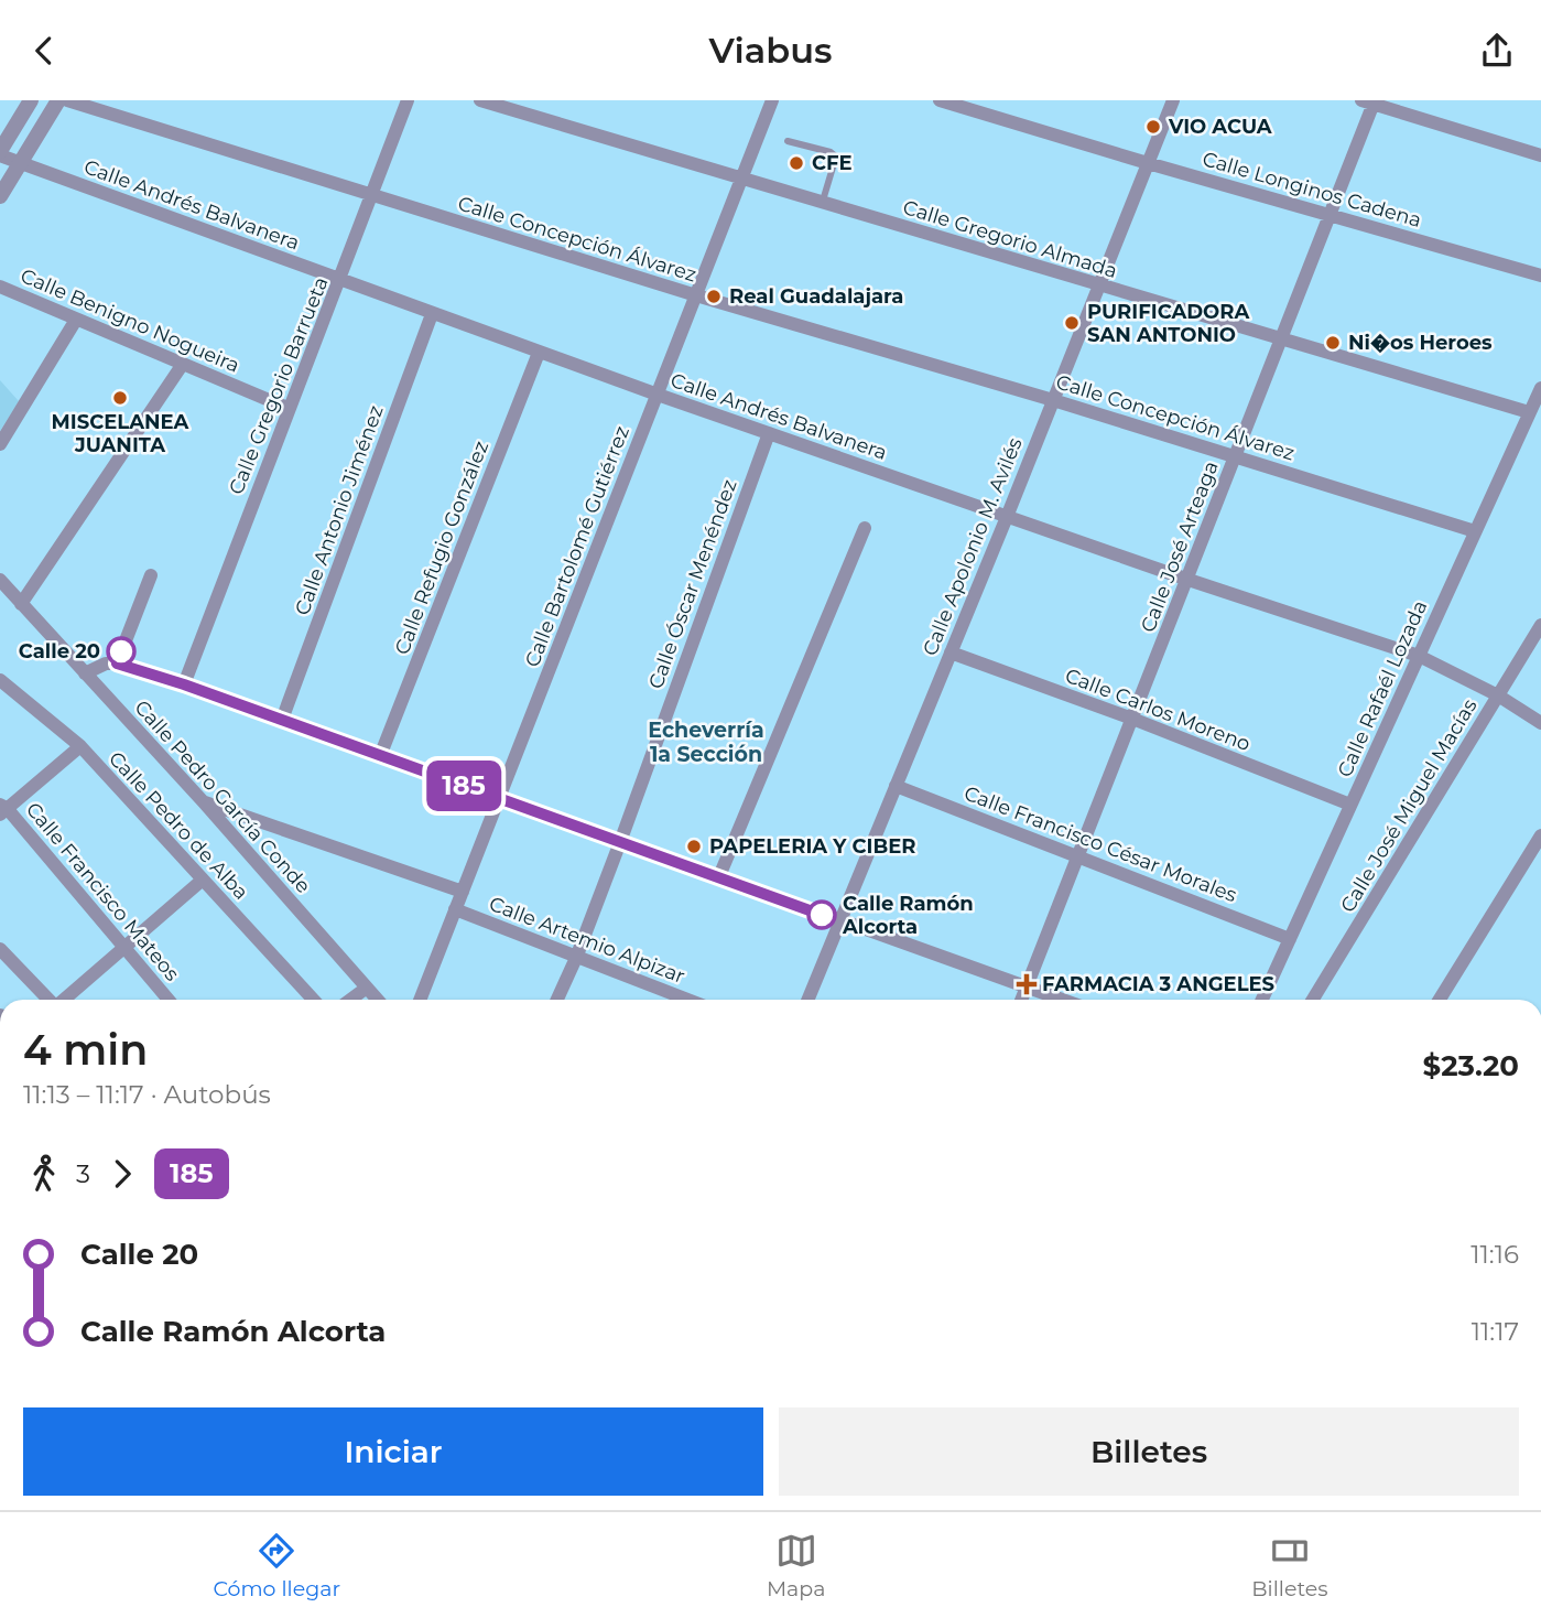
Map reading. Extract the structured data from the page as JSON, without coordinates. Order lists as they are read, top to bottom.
{
  "streets": {
    "street": [
      "Calle Longinos Cadena",
      "Calle Andrés Balvanera",
      "Calle Concepción Álvarez",
      "Calle Gregorio Almada",
      "Calle Benigno Nogueira",
      "Calle Gregorio Barrueta",
      "Calle Antonio Jiménez",
      "Calle Bartolomé Gutiérrez",
      "Calle Apolonio M. Avilés",
      "Calle José Arteaga",
      "Calle Refugio González",
      "Calle Óscar Menéndez",
      "Calle Rafaél Lozada",
      "Calle Carlos Moreno",
      "Calle Pedro García Conde",
      "Calle José Miguel Macías",
      "Calle Pedro de Alba",
      "Calle Francisco César Morales",
      "Calle Francisco Mateos",
      "Calle Artemio Alpizar"
    ]
  },
  "crossings": [
    ["Calle Longinos Cadena", "Calle Apolonio M. Avilés"],
    ["Calle Longinos Cadena", "Calle José Arteaga"],
    ["Calle Andrés Balvanera", "Calle Gregorio Barrueta"],
    ["Calle Andrés Balvanera", "Calle Antonio Jiménez"],
    ["Calle Andrés Balvanera", "Calle Bartolomé Gutiérrez"],
    ["Calle Andrés Balvanera", "Calle Apolonio M. Avilés"],
    ["Calle Andrés Balvanera", "Calle José Arteaga"],
    ["Calle Andrés Balvanera", "Calle Refugio González"],
    ["Calle Andrés Balvanera", "Calle Óscar Menéndez"],
    ["Calle Andrés Balvanera", "Calle Rafaél Lozada"],
    ["Calle Andrés Balvanera", "Calle José Miguel Macías"],
    ["Calle Concepción Álvarez", "Calle Gregorio Barrueta"],
    ["Calle Concepción Álvarez", "Calle Bartolomé Gutiérrez"],
    ["Calle Concepción Álvarez", "Calle Apolonio M. Avilés"],
    ["Calle Concepción Álvarez", "Calle José Arteaga"],
    ["Calle Concepción Álvarez", "Calle Rafaél Lozada"],
    ["Calle Gregorio Almada", "Calle Bartolomé Gutiérrez"],
    ["Calle Gregorio Almada", "Calle Apolonio M. Avilés"],
    ["Calle Gregorio Almada", "Calle José Arteaga"],
    ["Calle Gregorio Almada", "Calle Rafaél Lozada"],
    ["Calle Benigno Nogueira", "Calle Gregorio Barrueta"],
    ["Calle Bartolomé Gutiérrez", "Calle Artemio Alpizar"],
    ["Calle Apolonio M. Avilés", "Calle Carlos Moreno"],
    ["Calle Apolonio M. Avilés", "Calle Francisco César Morales"],
    ["Calle José Arteaga", "Calle Carlos Moreno"],
    ["Calle José Arteaga", "Calle Francisco César Morales"],
    ["Calle Óscar Menéndez", "Calle Artemio Alpizar"],
    ["Calle Rafaél Lozada", "Calle Carlos Moreno"],
    ["Calle Rafaél Lozada", "Calle Francisco César Morales"]
  ],
  "districts": ["Echeverría 1a Sección"],
  "places": {
    "other": [
      "VIO ACUA",
      "CFE",
      "Real Guadalajara",
      "PURIFICADORA SAN ANTONIO",
      "Ni�os Heroes",
      "MISCELANEA JUANITA",
      "Calle 20",
      "PAPELERIA Y CIBER",
      "Calle Ramón Alcorta"
    ],
    "health": ["FARMACIA 3 ANGELES"]
  },
  "lines": ["bus line 185"],
  "page": {
    "header": "Viabus",
    "on_map": "185",
    "heading": ["4 min", "11:13 – 11:17 · Autobús", "$23.20"],
    "legs": ["3", "185"],
    "list": [
      {
        "name": "Calle 20",
        "value": "11:16"
      },
      {
        "name": "Calle Ramón Alcorta",
        "value": "11:17"
      }
    ],
    "buttons": ["Iniciar", "Billetes"],
    "tabs": ["Cómo llegar", "Mapa", "Billetes"]
  }
}
